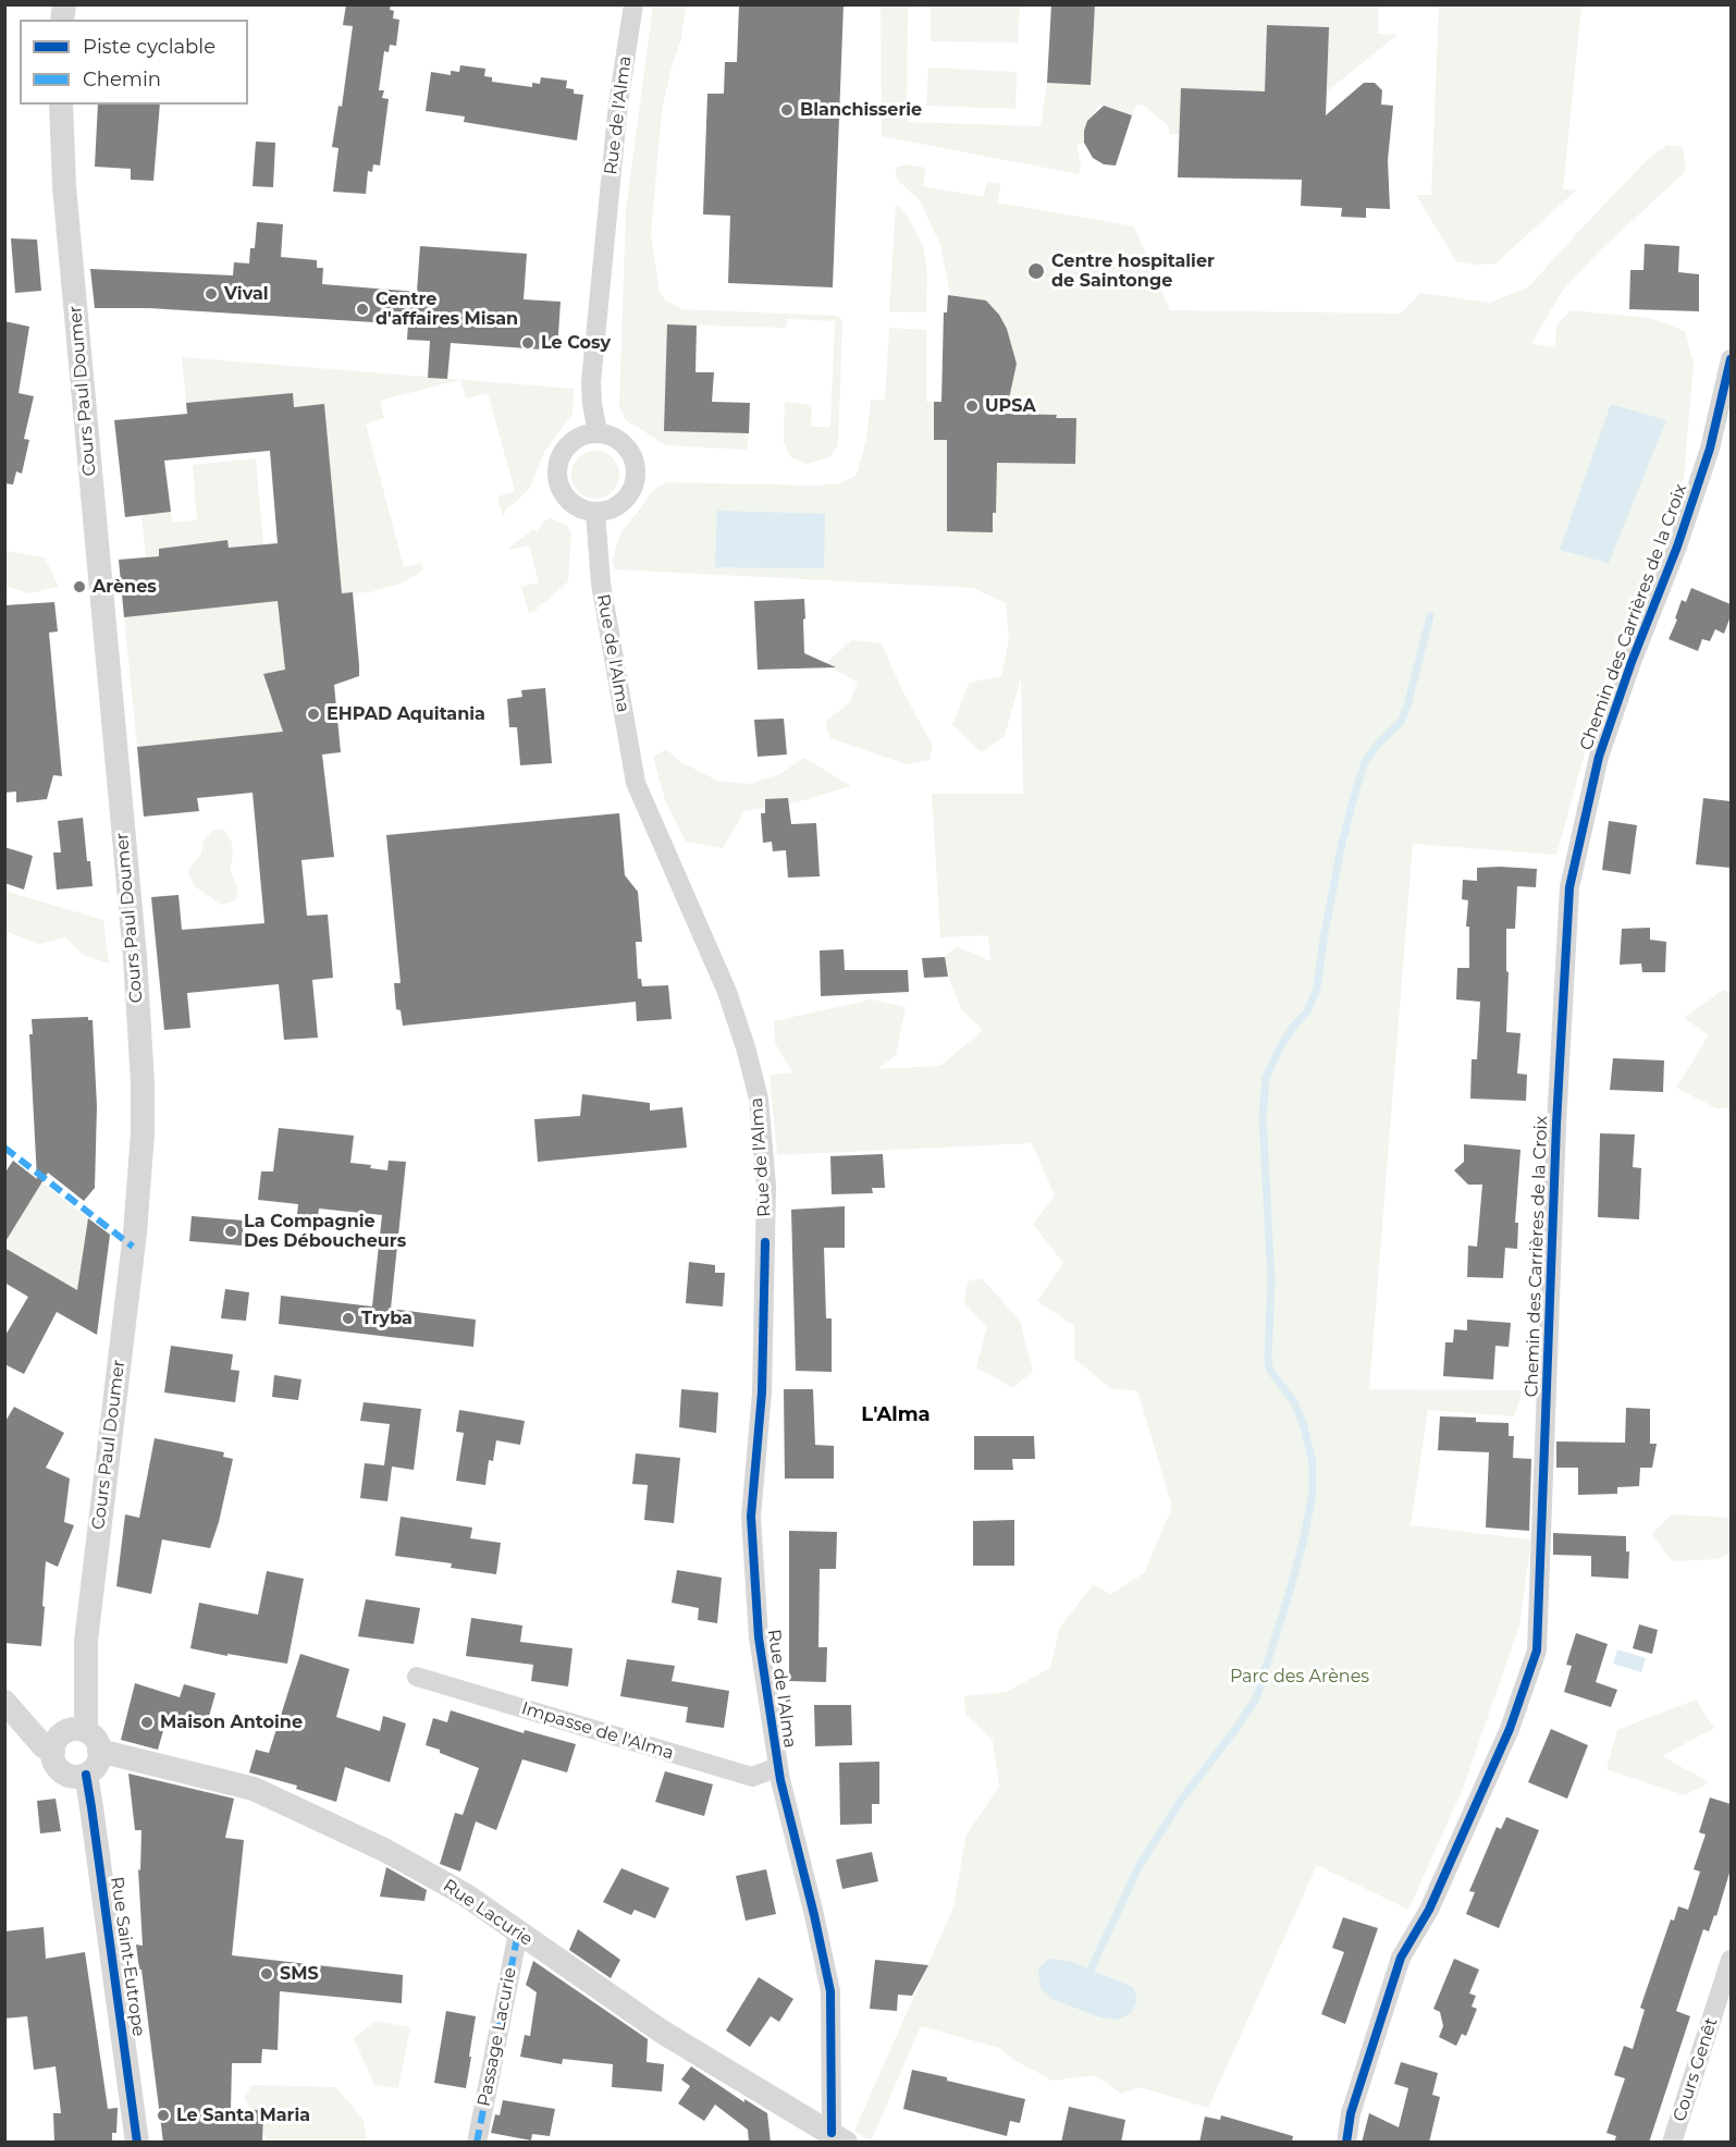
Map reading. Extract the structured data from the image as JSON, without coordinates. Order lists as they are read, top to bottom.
{
  "streets": {
    "street": [
      "Rue de l'Alma",
      "Cours Paul Doumer",
      "Chemin des Carrières de la Croix",
      "Impasse de l'Alma",
      "Rue Lacurie",
      "Rue Saint-Eutrope",
      "Passage Lacurie",
      "Cours Genêt"
    ]
  },
  "crossings": [
    ["Rue de l'Alma", "Impasse de l'Alma"],
    ["Rue de l'Alma", "Rue Lacurie"],
    ["Cours Paul Doumer", "Rue Lacurie"],
    ["Cours Paul Doumer", "Rue Saint-Eutrope"],
    ["Rue Lacurie", "Rue Saint-Eutrope"],
    ["Rue Lacurie", "Passage Lacurie"]
  ],
  "districts": ["L'Alma"],
  "parks": ["Parc des Arènes"],
  "places": [
    "Blanchisserie",
    "Centre hospitalier de Saintonge",
    "Vival",
    "Centre d'affaires Misan",
    "Le Cosy",
    "UPSA",
    "Arènes",
    "EHPAD Aquitania",
    "La Compagnie Des Déboucheurs",
    "Tryba",
    "Maison Antoine",
    "SMS",
    "Le Santa Maria"
  ],
  "legend": ["Piste cyclable", "Chemin"]
}
